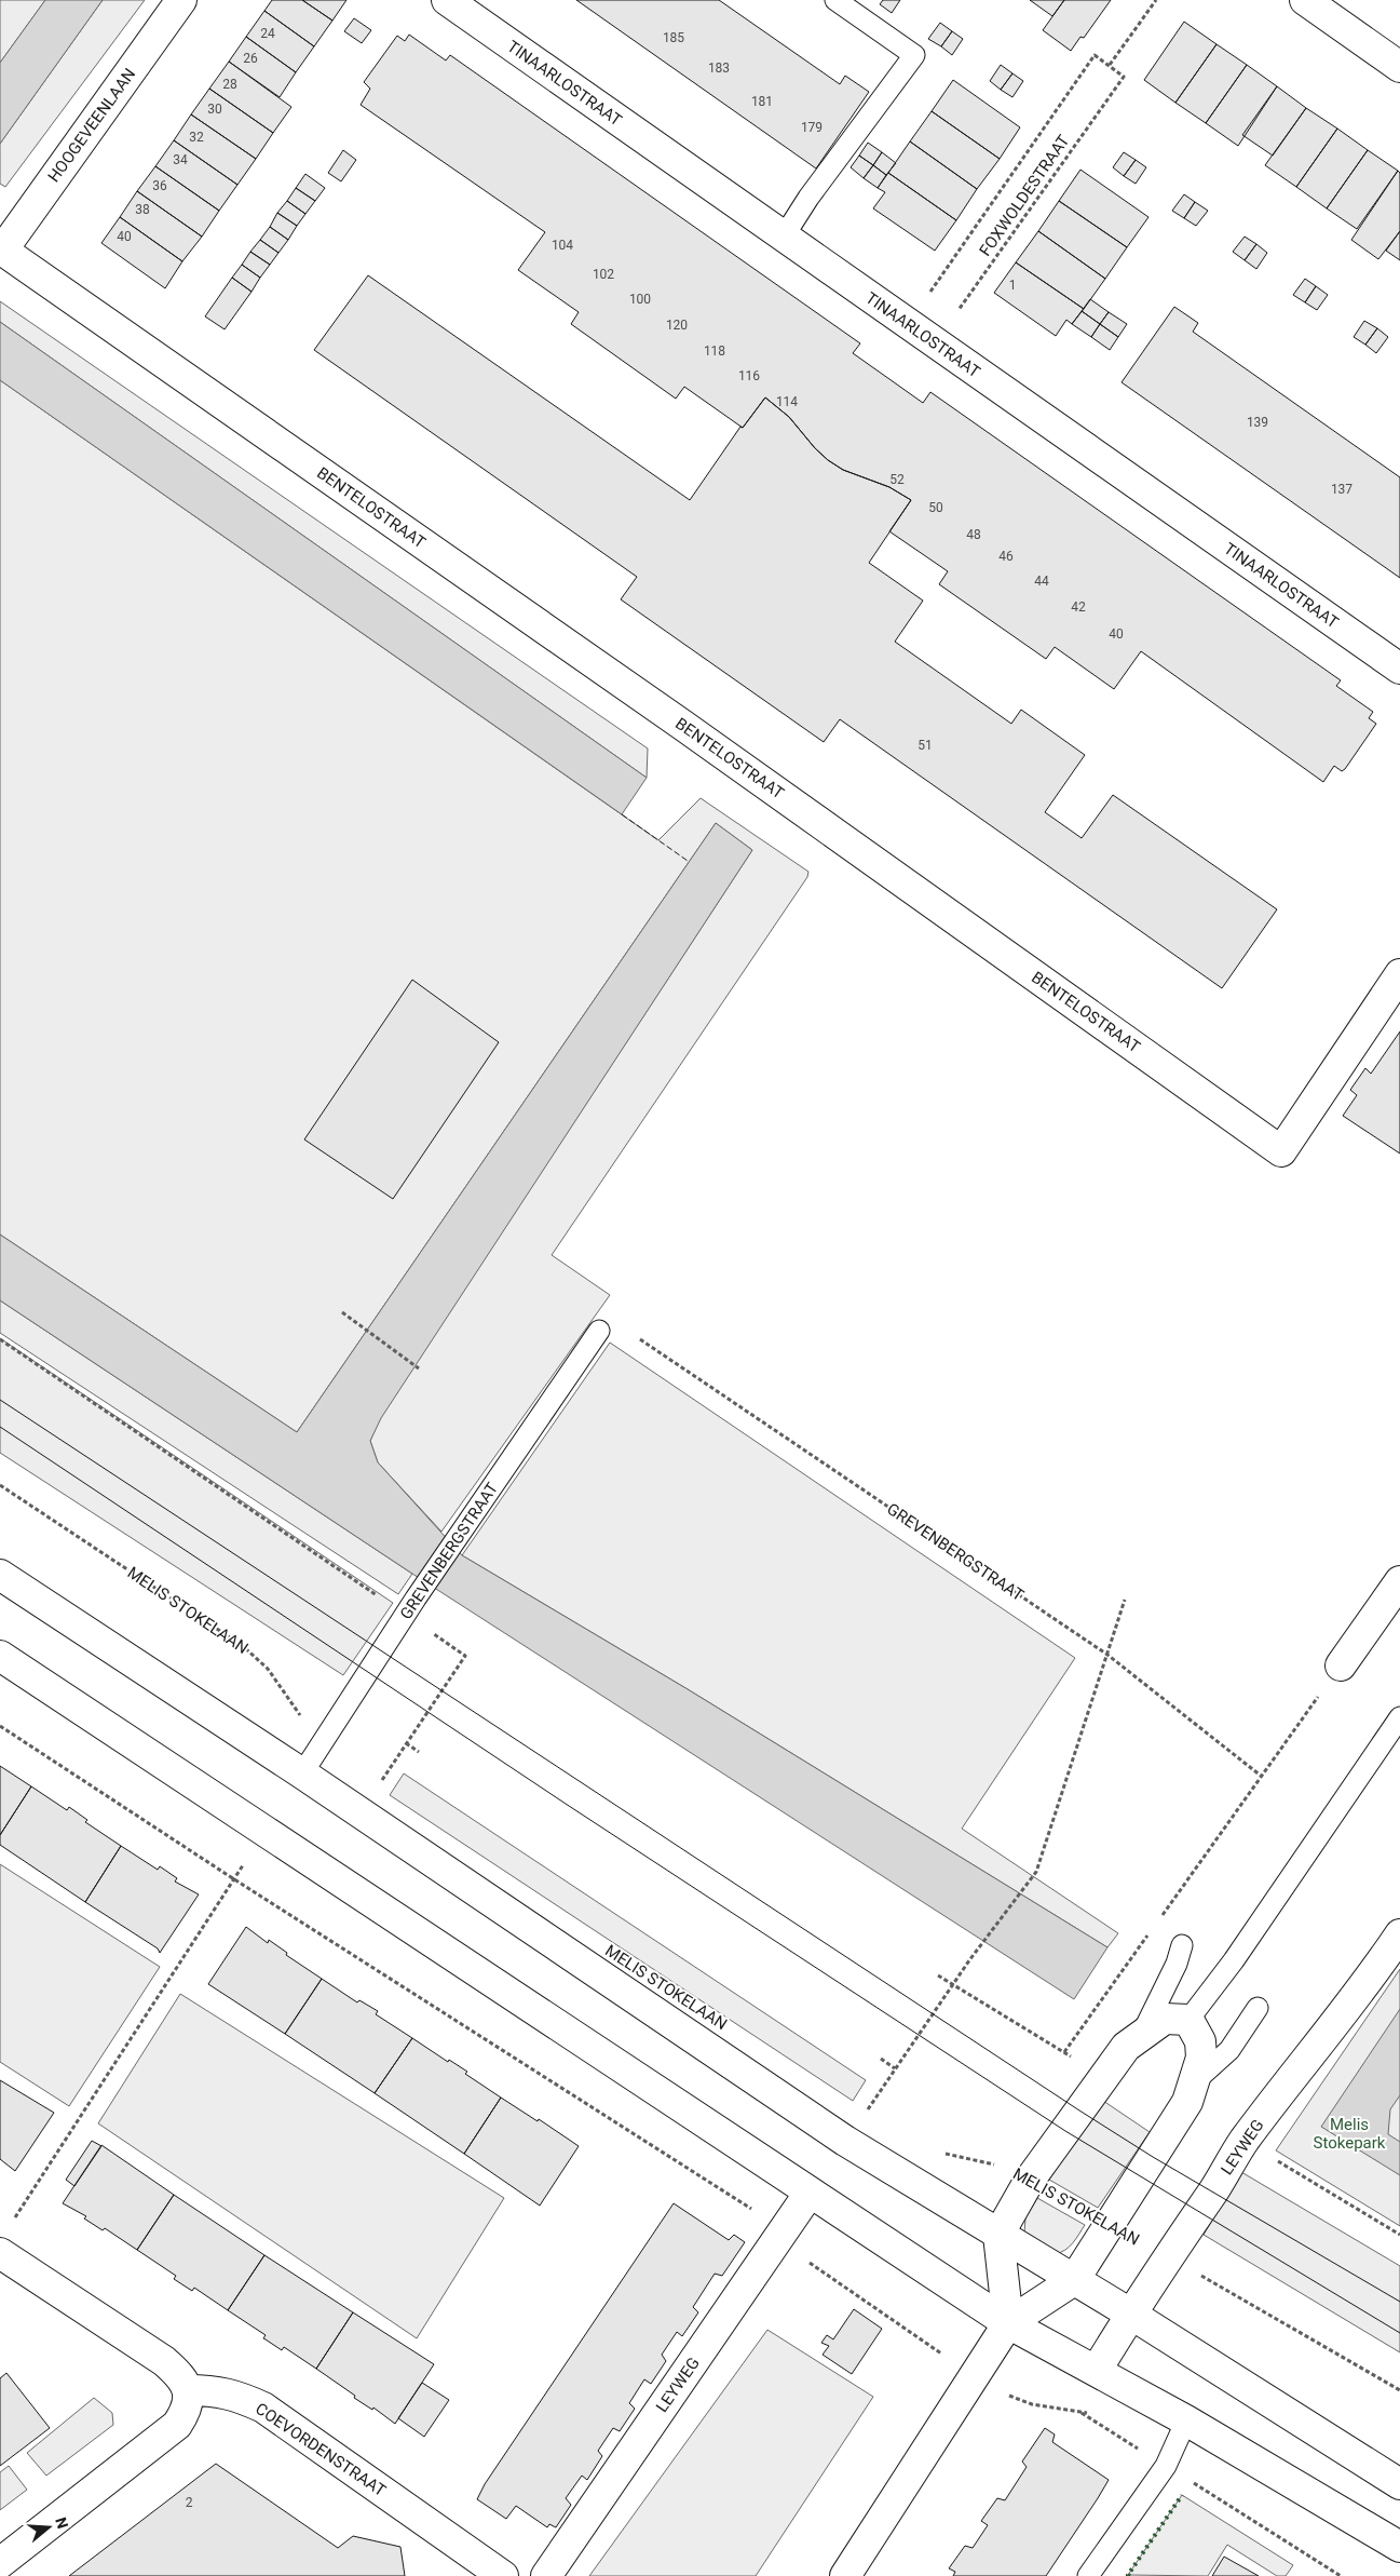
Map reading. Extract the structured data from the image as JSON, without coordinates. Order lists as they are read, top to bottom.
{
  "streets": {
    "street": [
      "TINAARLOSTRAAT",
      "HOOGEVEENLAAN",
      "BENTELOSTRAAT",
      "MELIS STOKELAAN",
      "LEYWEG",
      "COEVORDENSTRAAT"
    ],
    "lane": ["GREVENBERGSTRAAT"],
    "path": ["FOXWOLDESTRAAT"]
  },
  "crossings": [
    ["TINAARLOSTRAAT", "FOXWOLDESTRAAT"],
    ["HOOGEVEENLAAN", "BENTELOSTRAAT"],
    ["GREVENBERGSTRAAT", "MELIS STOKELAAN"],
    ["MELIS STOKELAAN", "LEYWEG"]
  ],
  "parks": ["Melis Stokepark"],
  "house_numbers": [
    "24",
    "185",
    "26",
    "183",
    "28",
    "181",
    "30",
    "179",
    "32",
    "34",
    "36",
    "38",
    "40",
    "104",
    "102",
    "1",
    "100",
    "120",
    "118",
    "116",
    "114",
    "139",
    "52",
    "137",
    "50",
    "48",
    "46",
    "44",
    "42",
    "40",
    "51",
    "2"
  ],
  "north": "right"
}
